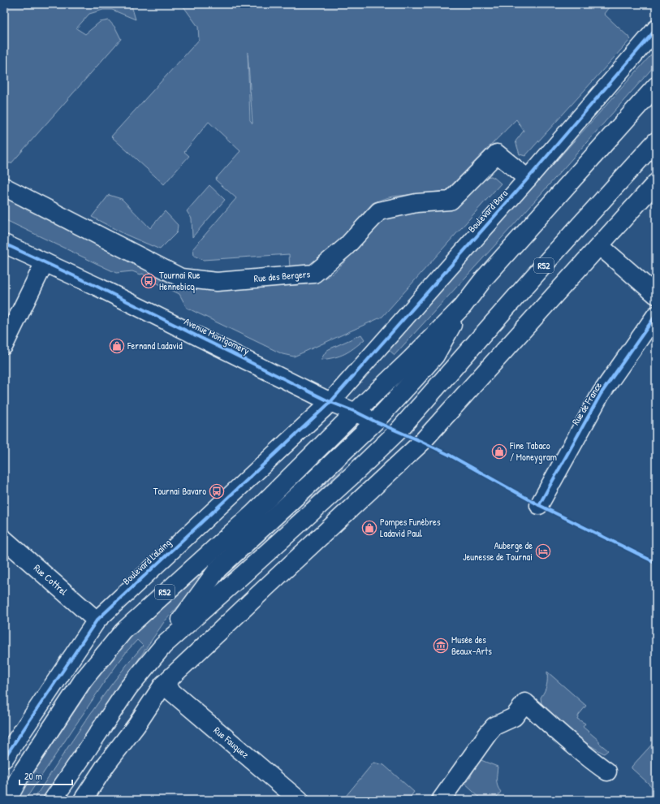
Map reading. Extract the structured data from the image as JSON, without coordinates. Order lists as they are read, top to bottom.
{
  "streets": {
    "street": [
      "Boulevard Bara",
      "R52",
      "Rue des Bergers",
      "Avenue Montgomery",
      "Rue de France",
      "Boulevard Lalaing",
      "Rue Cottrel",
      "Rue Fauquez"
    ]
  },
  "crossings": [
    ["Boulevard Bara", "Rue des Bergers"],
    ["Boulevard Bara", "Avenue Montgomery"],
    ["Boulevard Bara", "Boulevard Lalaing"],
    ["R52", "Avenue Montgomery"],
    ["Avenue Montgomery", "Boulevard Lalaing"],
    ["Boulevard Lalaing", "Rue Cottrel"]
  ],
  "places": {
    "bus stop": ["Tournai Rue Hennebicq", "Tournai Bavaro"],
    "shop": ["Fernand Ladavid", "Fine Tabaco / Moneygram", "Pompes Funèbres Ladavid Paul"],
    "hotel": ["Auberge de Jeunesse de Tournai"],
    "museum": ["Musée des Beaux-Arts"]
  },
  "scale_bar": "20 m"
}
